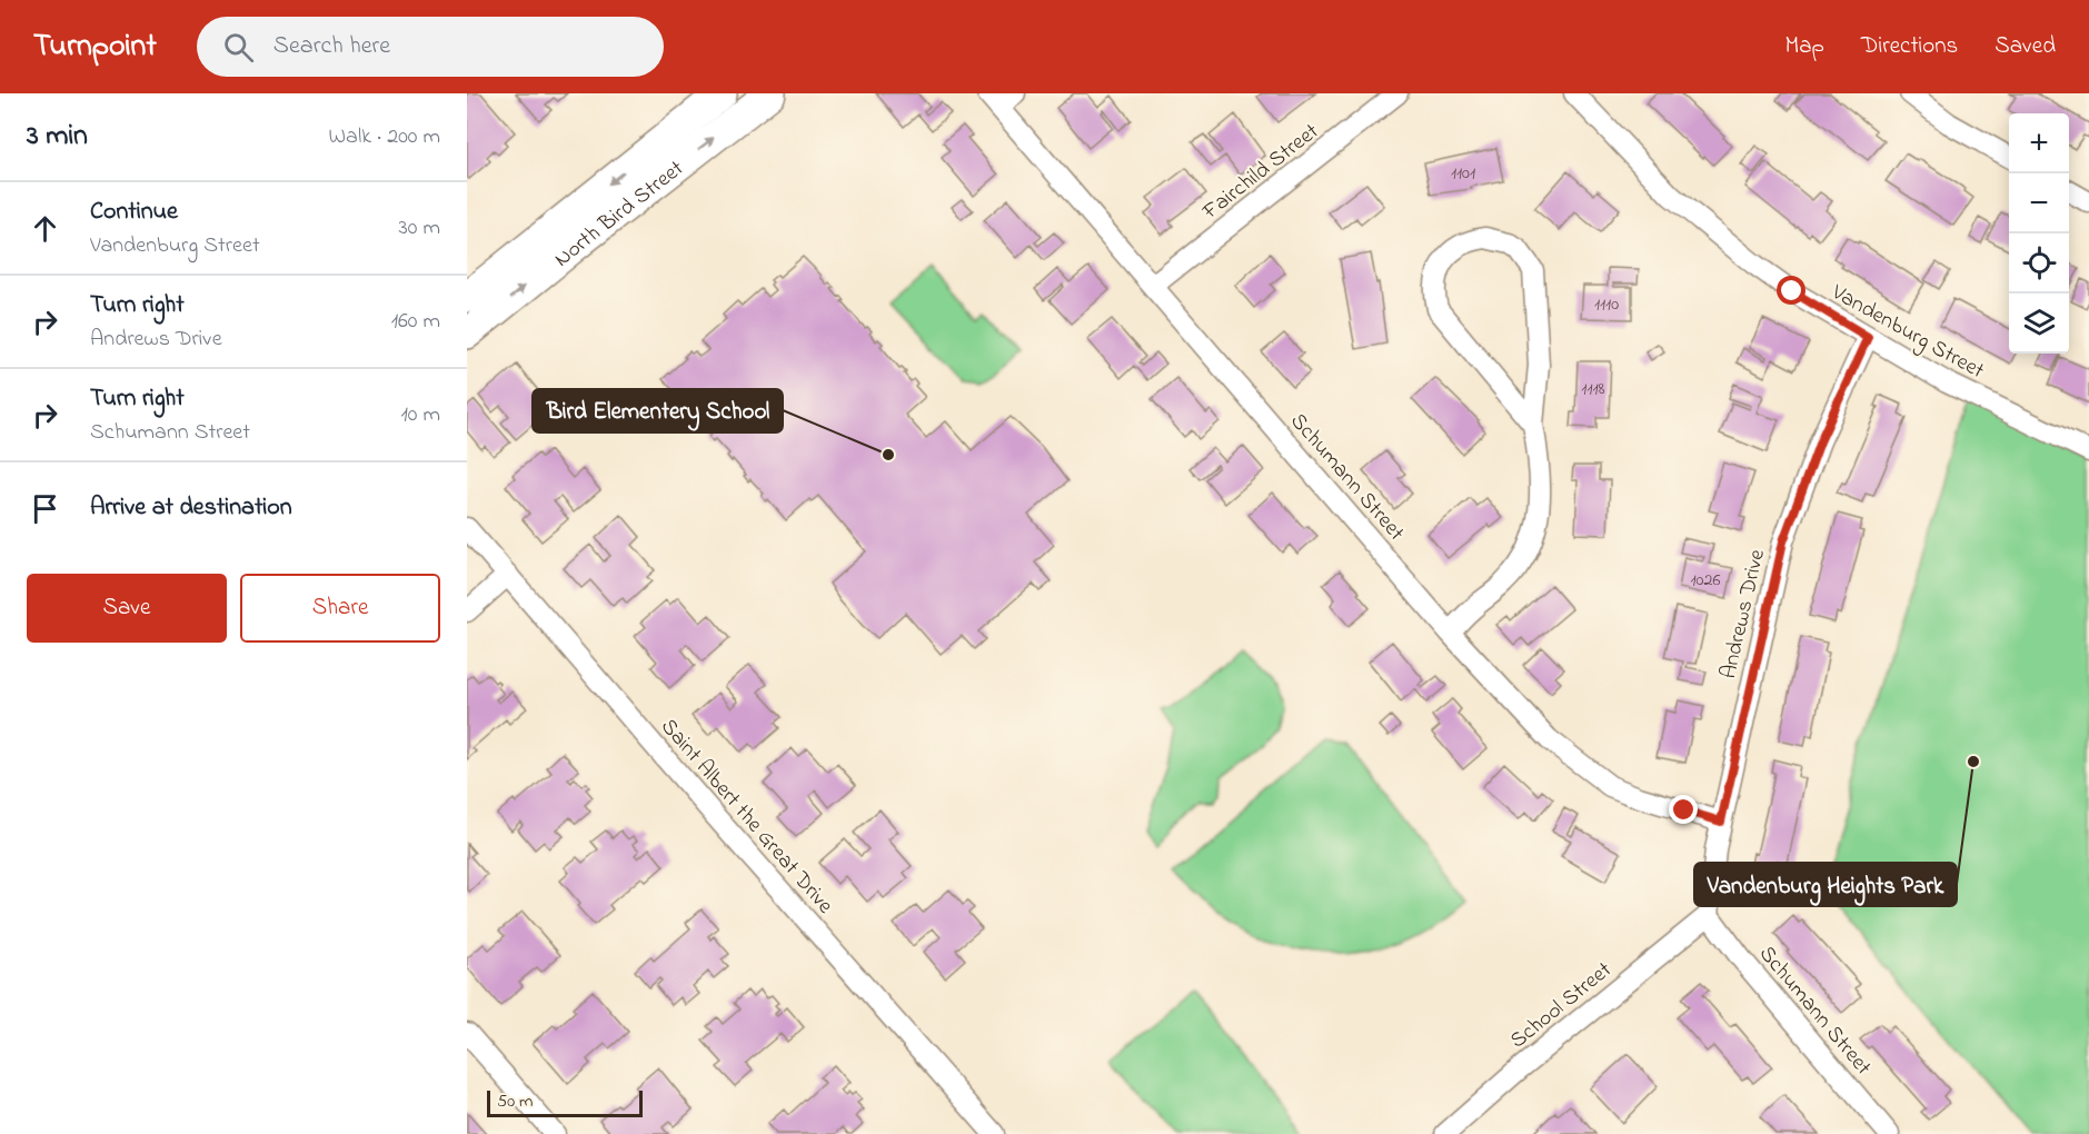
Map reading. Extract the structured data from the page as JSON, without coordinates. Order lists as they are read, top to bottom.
{
  "streets": {
    "street": [
      "Fairchild Street",
      "North Bird Street",
      "Vandenburg Street",
      "Schumann Street",
      "Andrews Drive",
      "Saint Albert the Great Drive",
      "School Street"
    ]
  },
  "crossings": [
    ["Fairchild Street", "Schumann Street"],
    ["Vandenburg Street", "Andrews Drive"],
    ["Schumann Street", "Andrews Drive"],
    ["Schumann Street", "School Street"],
    ["Andrews Drive", "School Street"]
  ],
  "places": ["Bird Elementery School", "Vandenburg Heights Park"],
  "house_numbers": [
    "1101",
    "1110",
    "1118",
    "1026"
  ],
  "scale_bar": "50 m",
  "page": {
    "header": "Turnpoint",
    "search": "Search here",
    "nav": ["Map", "Directions", "Saved"],
    "heading": ["3 min", "Walk · 200 m"],
    "map_buttons": ["+", "−"],
    "list": [
      ["Continue", "Vandenburg Street", "30 m"],
      ["Turn right", "Andrews Drive", "160 m"],
      ["Turn right", "Schumann Street", "10 m"],
      "Arrive at destination"
    ],
    "buttons": ["Save", "Share"],
    "scale": "50 m"
  }
}
